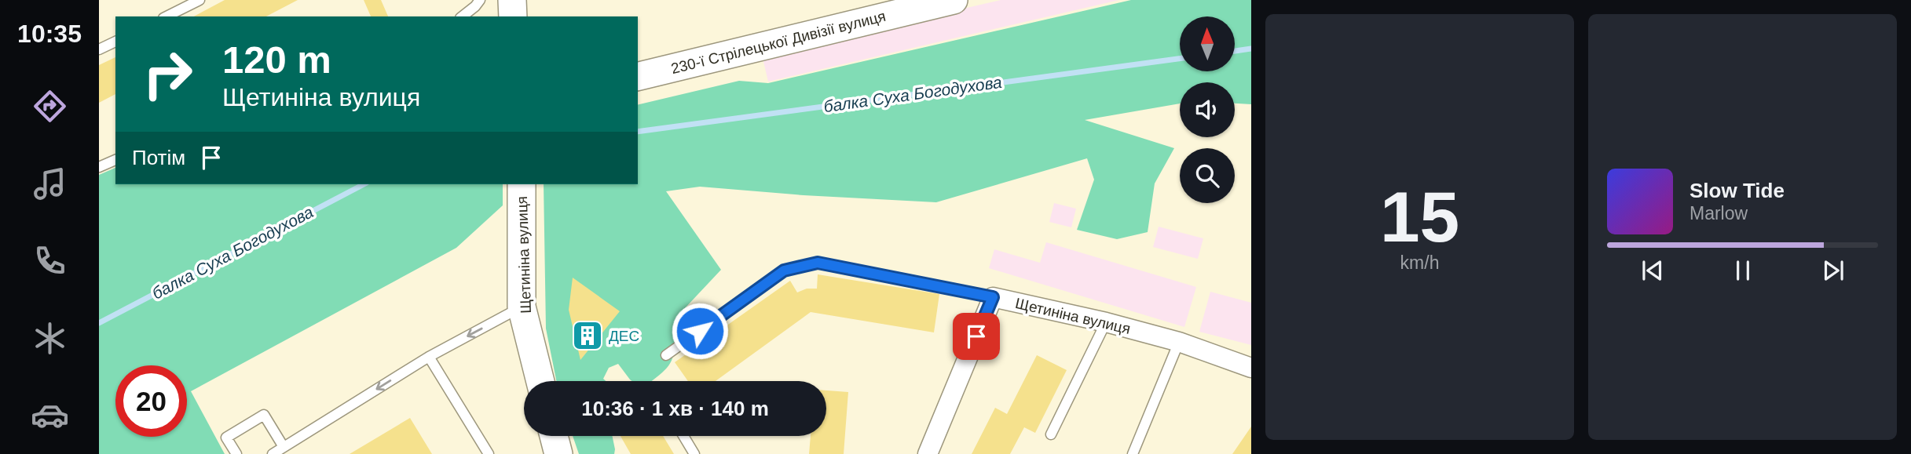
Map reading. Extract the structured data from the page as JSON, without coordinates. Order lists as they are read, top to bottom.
{
  "streets": {
    "street": ["230-ї Стрілецької Дивізії вулиця", "Щетиніна вулиця"]
  },
  "water": ["балка Суха Богодухова"],
  "places": {
    "building": ["ДЕС"]
  },
  "north": "top",
  "page": {
    "tabs": "10:35",
    "tile": ["15", "km/h"],
    "turn": ["120 m", "Щетиніна вулиця"],
    "then": "Потім",
    "song": ["Slow Tide", "Marlow"],
    "limit": "20",
    "trip": "10:36 · 1 хв · 140 m"
  }
}
